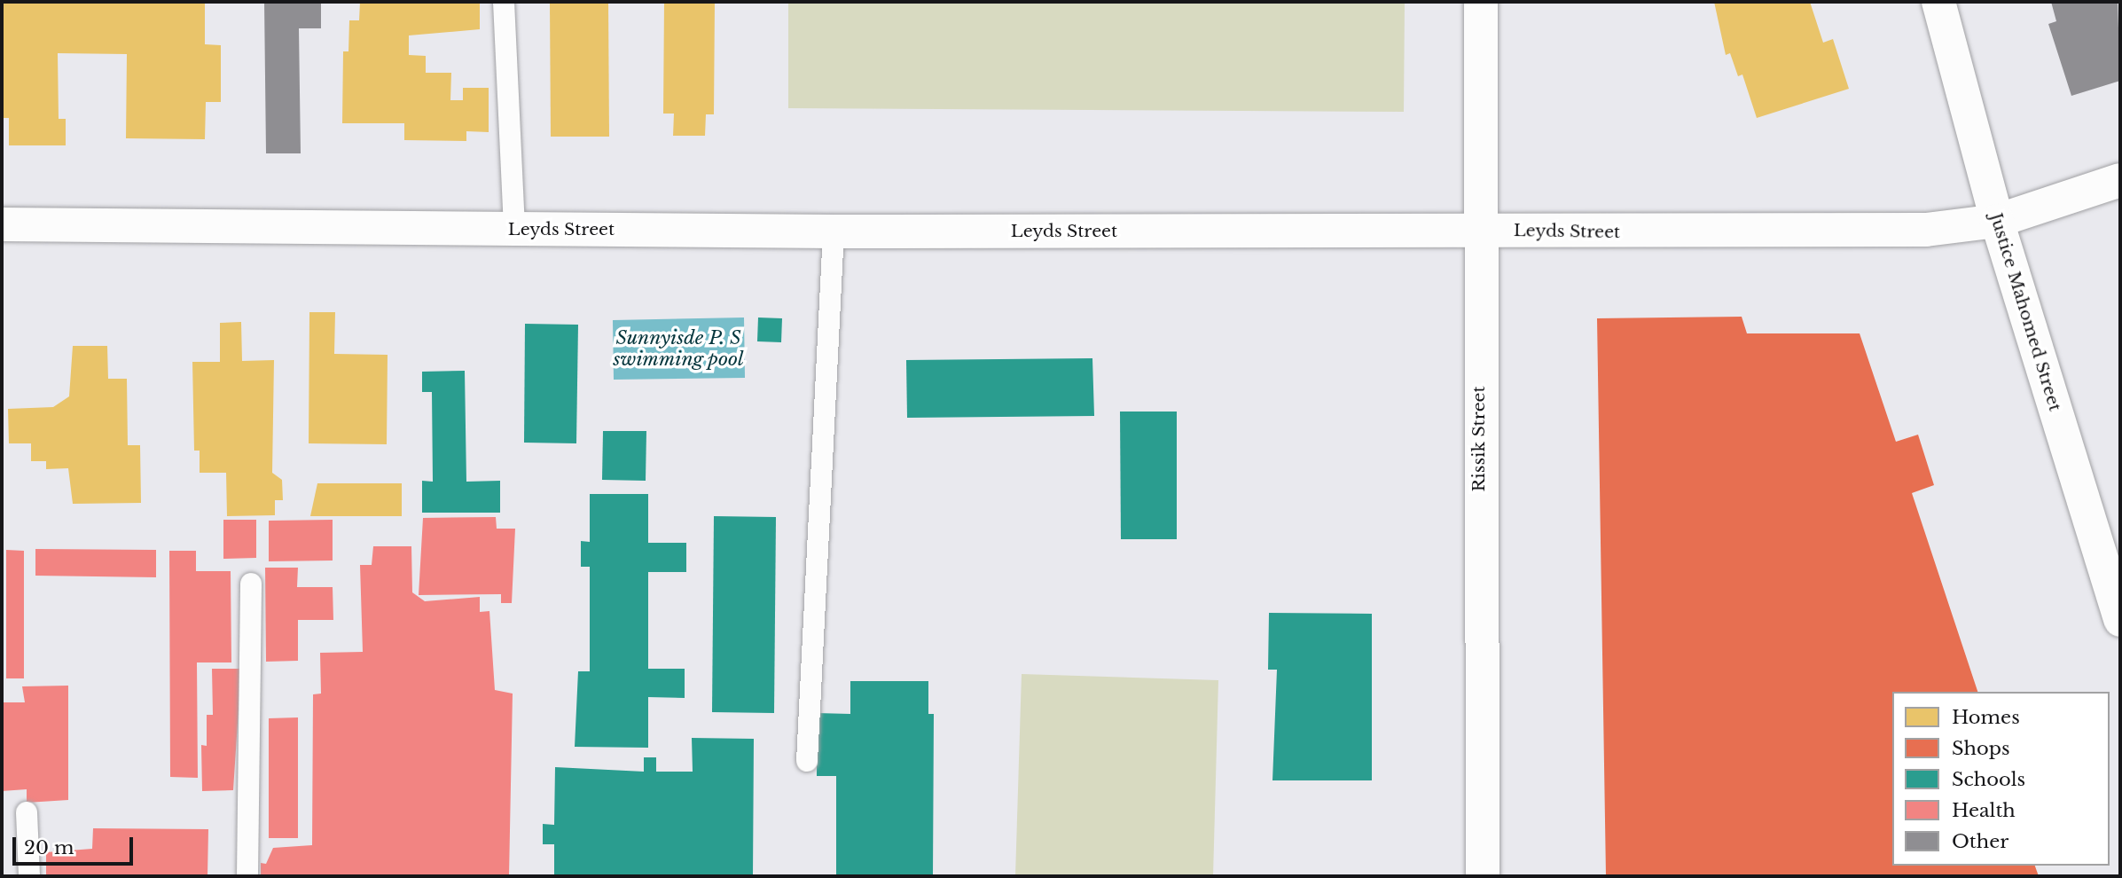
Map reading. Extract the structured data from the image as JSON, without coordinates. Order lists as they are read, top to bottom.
{
  "streets": {
    "street": ["Leyds Street", "Justice Mahomed Street", "Rissik Street"]
  },
  "crossings": [
    ["Leyds Street", "Justice Mahomed Street"],
    ["Leyds Street", "Rissik Street"]
  ],
  "water": ["Sunnyisde P. S swimming pool"],
  "legend": [
    "Homes",
    "Shops",
    "Schools",
    "Health",
    "Other"
  ],
  "scale_bar": "20 m"
}
